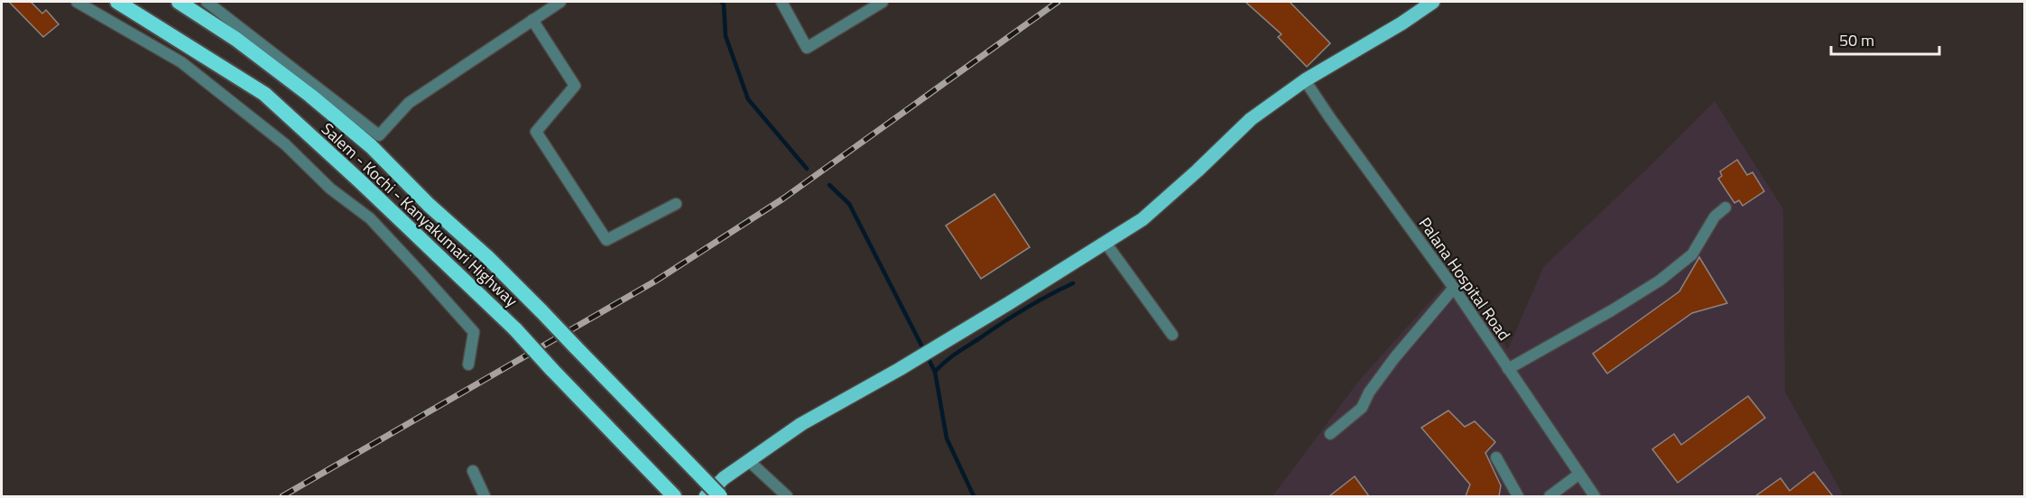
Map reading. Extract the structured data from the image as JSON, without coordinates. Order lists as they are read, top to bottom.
{
  "streets": {
    "highway": ["Salem - Kochi - Kanyakumari Highway"],
    "street": ["Palana Hospital Road"]
  },
  "scale_bar": "50 m"
}
